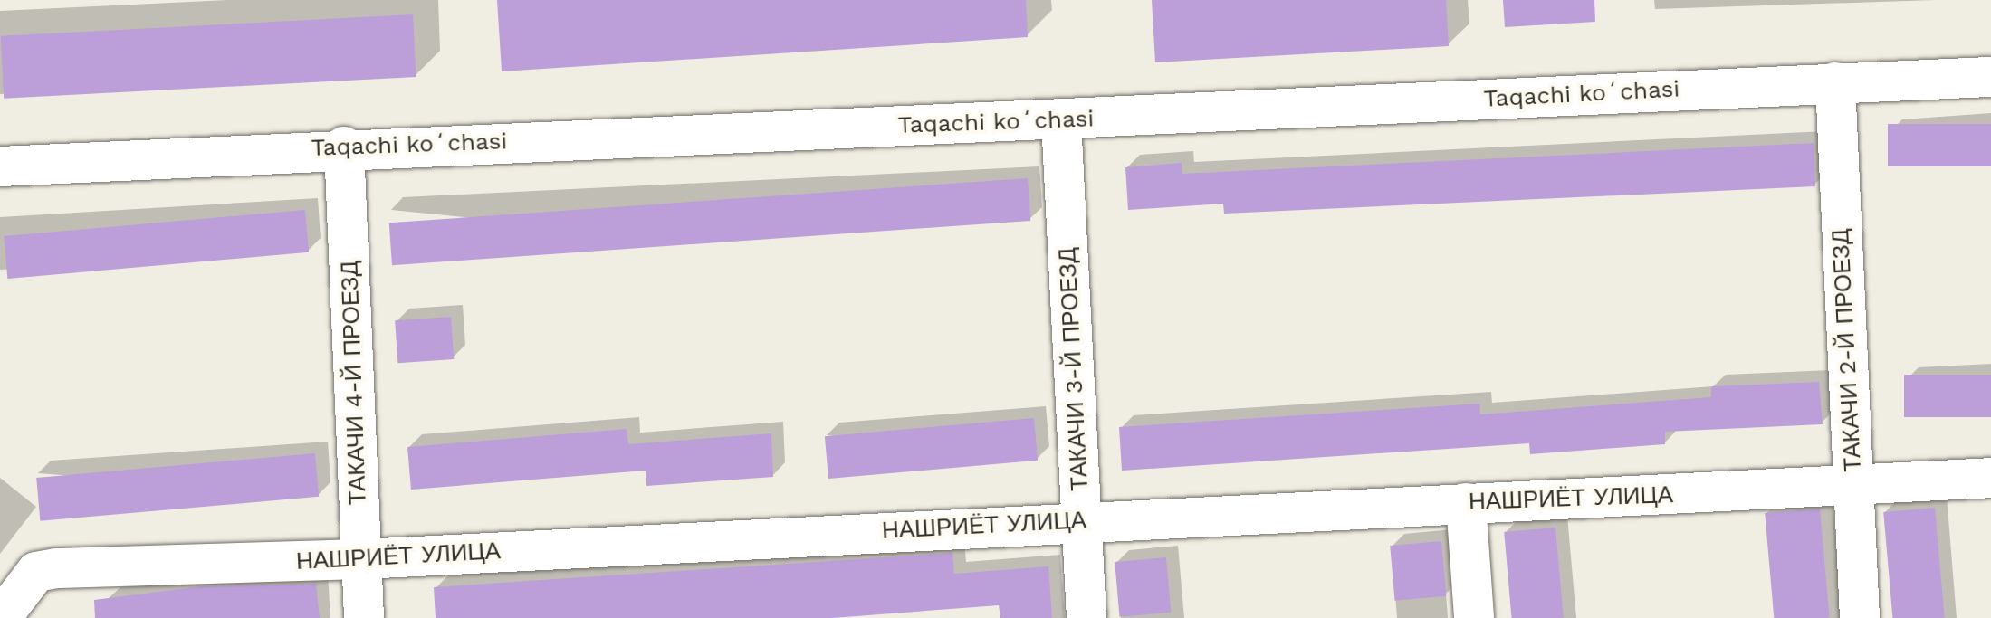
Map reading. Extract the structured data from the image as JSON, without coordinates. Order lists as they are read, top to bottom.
{
  "streets": {
    "street": [
      "Taqachi koʻchasi",
      "ТАКАЧИ 2-Й ПРОЕЗД",
      "ТАКАЧИ 3-Й ПРОЕЗД",
      "ТАКАЧИ 4-Й ПРОЕЗД",
      "НАШРИЁТ УЛИЦА"
    ]
  },
  "crossings": [
    ["Taqachi koʻchasi", "ТАКАЧИ 2-Й ПРОЕЗД"],
    ["Taqachi koʻchasi", "ТАКАЧИ 3-Й ПРОЕЗД"],
    ["Taqachi koʻchasi", "ТАКАЧИ 4-Й ПРОЕЗД"],
    ["ТАКАЧИ 2-Й ПРОЕЗД", "НАШРИЁТ УЛИЦА"],
    ["ТАКАЧИ 3-Й ПРОЕЗД", "НАШРИЁТ УЛИЦА"],
    ["ТАКАЧИ 4-Й ПРОЕЗД", "НАШРИЁТ УЛИЦА"]
  ]
}
